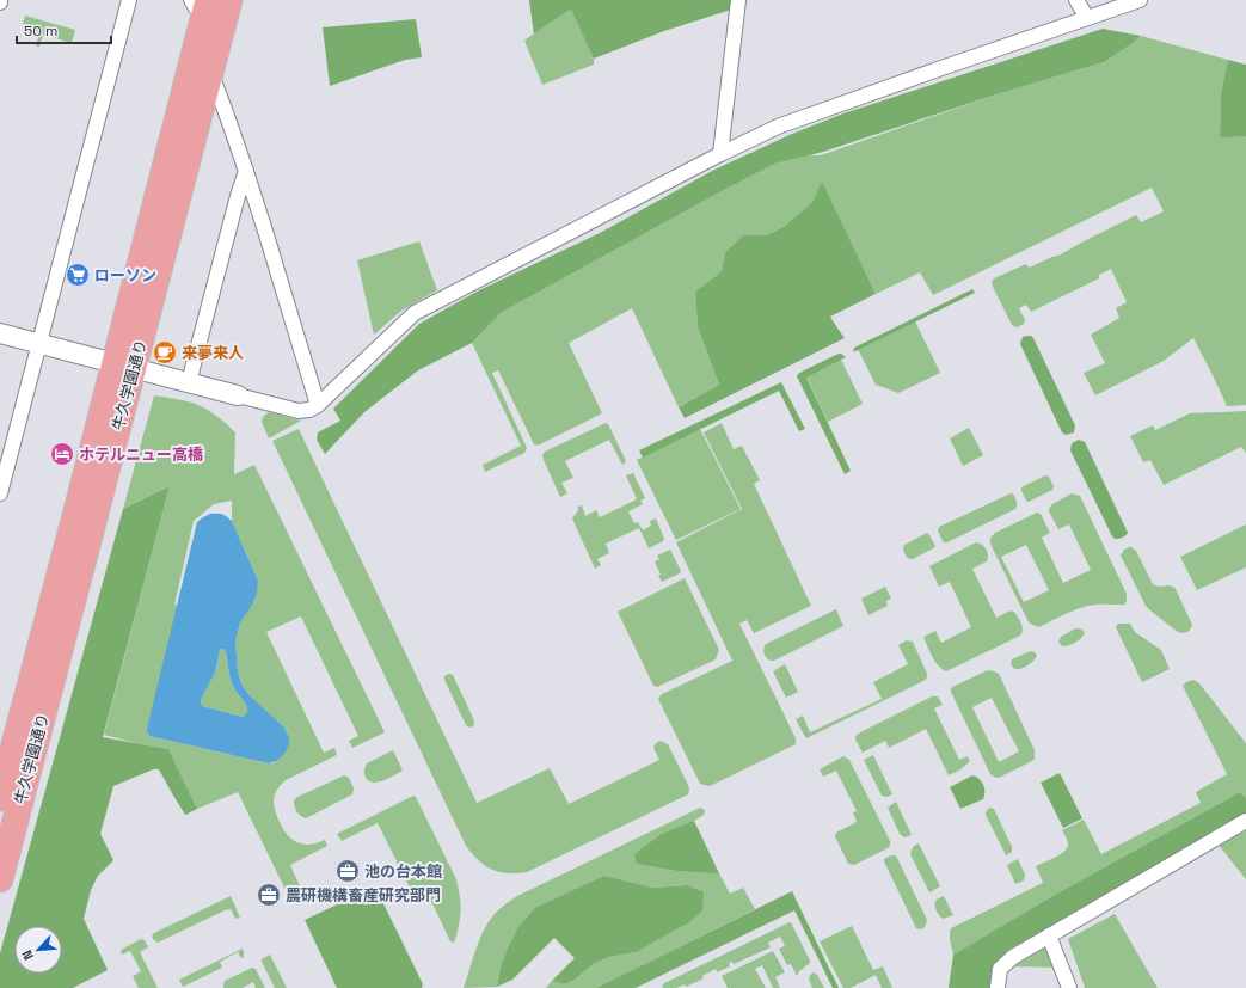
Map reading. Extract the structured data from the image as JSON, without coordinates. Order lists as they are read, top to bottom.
{
  "streets": {
    "highway": ["牛久学園通り"]
  },
  "places": {
    "supermarket": ["ローソン"],
    "cafe": ["来夢来人"],
    "hotel": ["ホテルニュー高橋"],
    "office": ["池の台本館", "農研機構畜産研究部門"]
  },
  "scale_bar": "50 m",
  "north": "bottom left"
}
